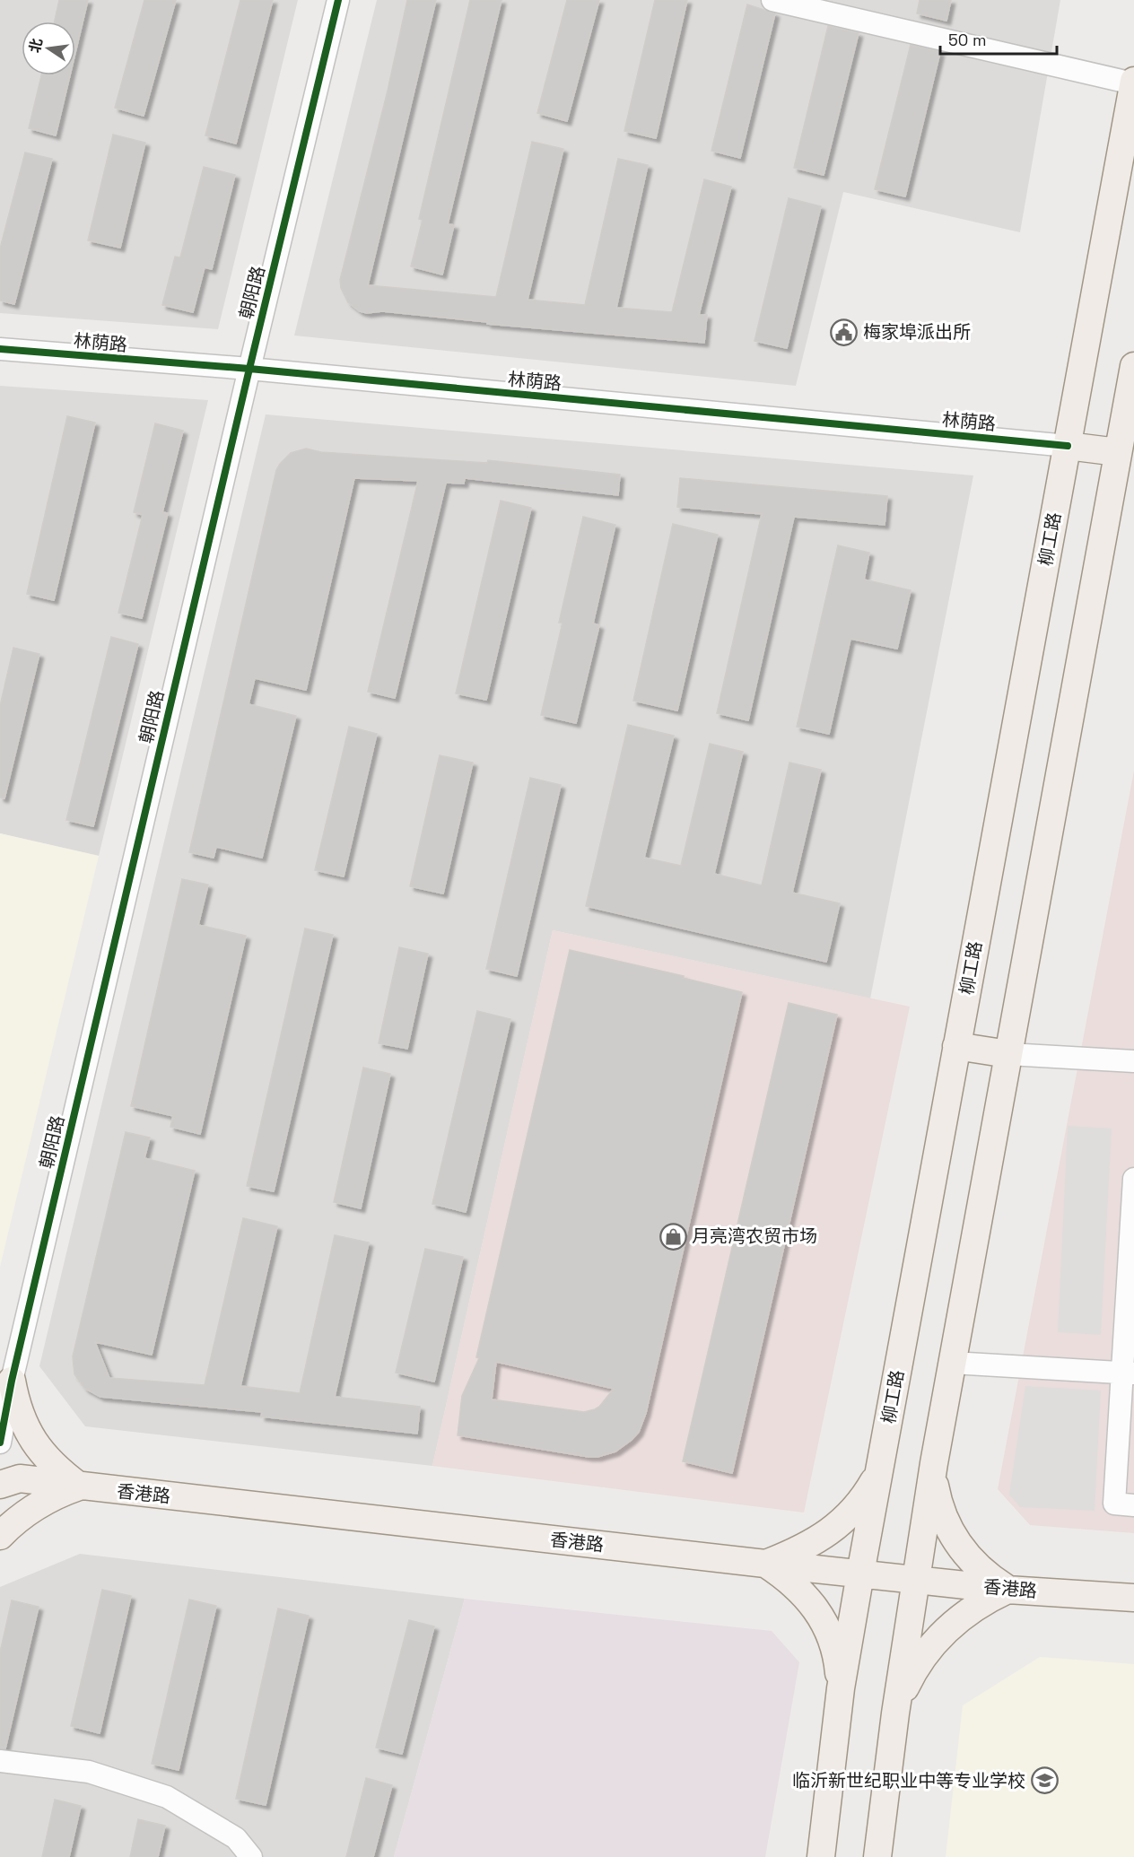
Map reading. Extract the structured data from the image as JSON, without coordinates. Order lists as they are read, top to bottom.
{
  "streets": {
    "main road": ["柳工路", "香港路"],
    "street": ["朝阳路", "林荫路"]
  },
  "crossings": [
    ["朝阳路", "林荫路"],
    ["林荫路", "柳工路"],
    ["柳工路", "香港路"]
  ],
  "places": {
    "public building": ["梅家埠派出所"],
    "shop": ["月亮湾农贸市场"],
    "school or university": ["临沂新世纪职业中等专业学校"]
  },
  "scale_bar": "50 m",
  "north": "left"
}
